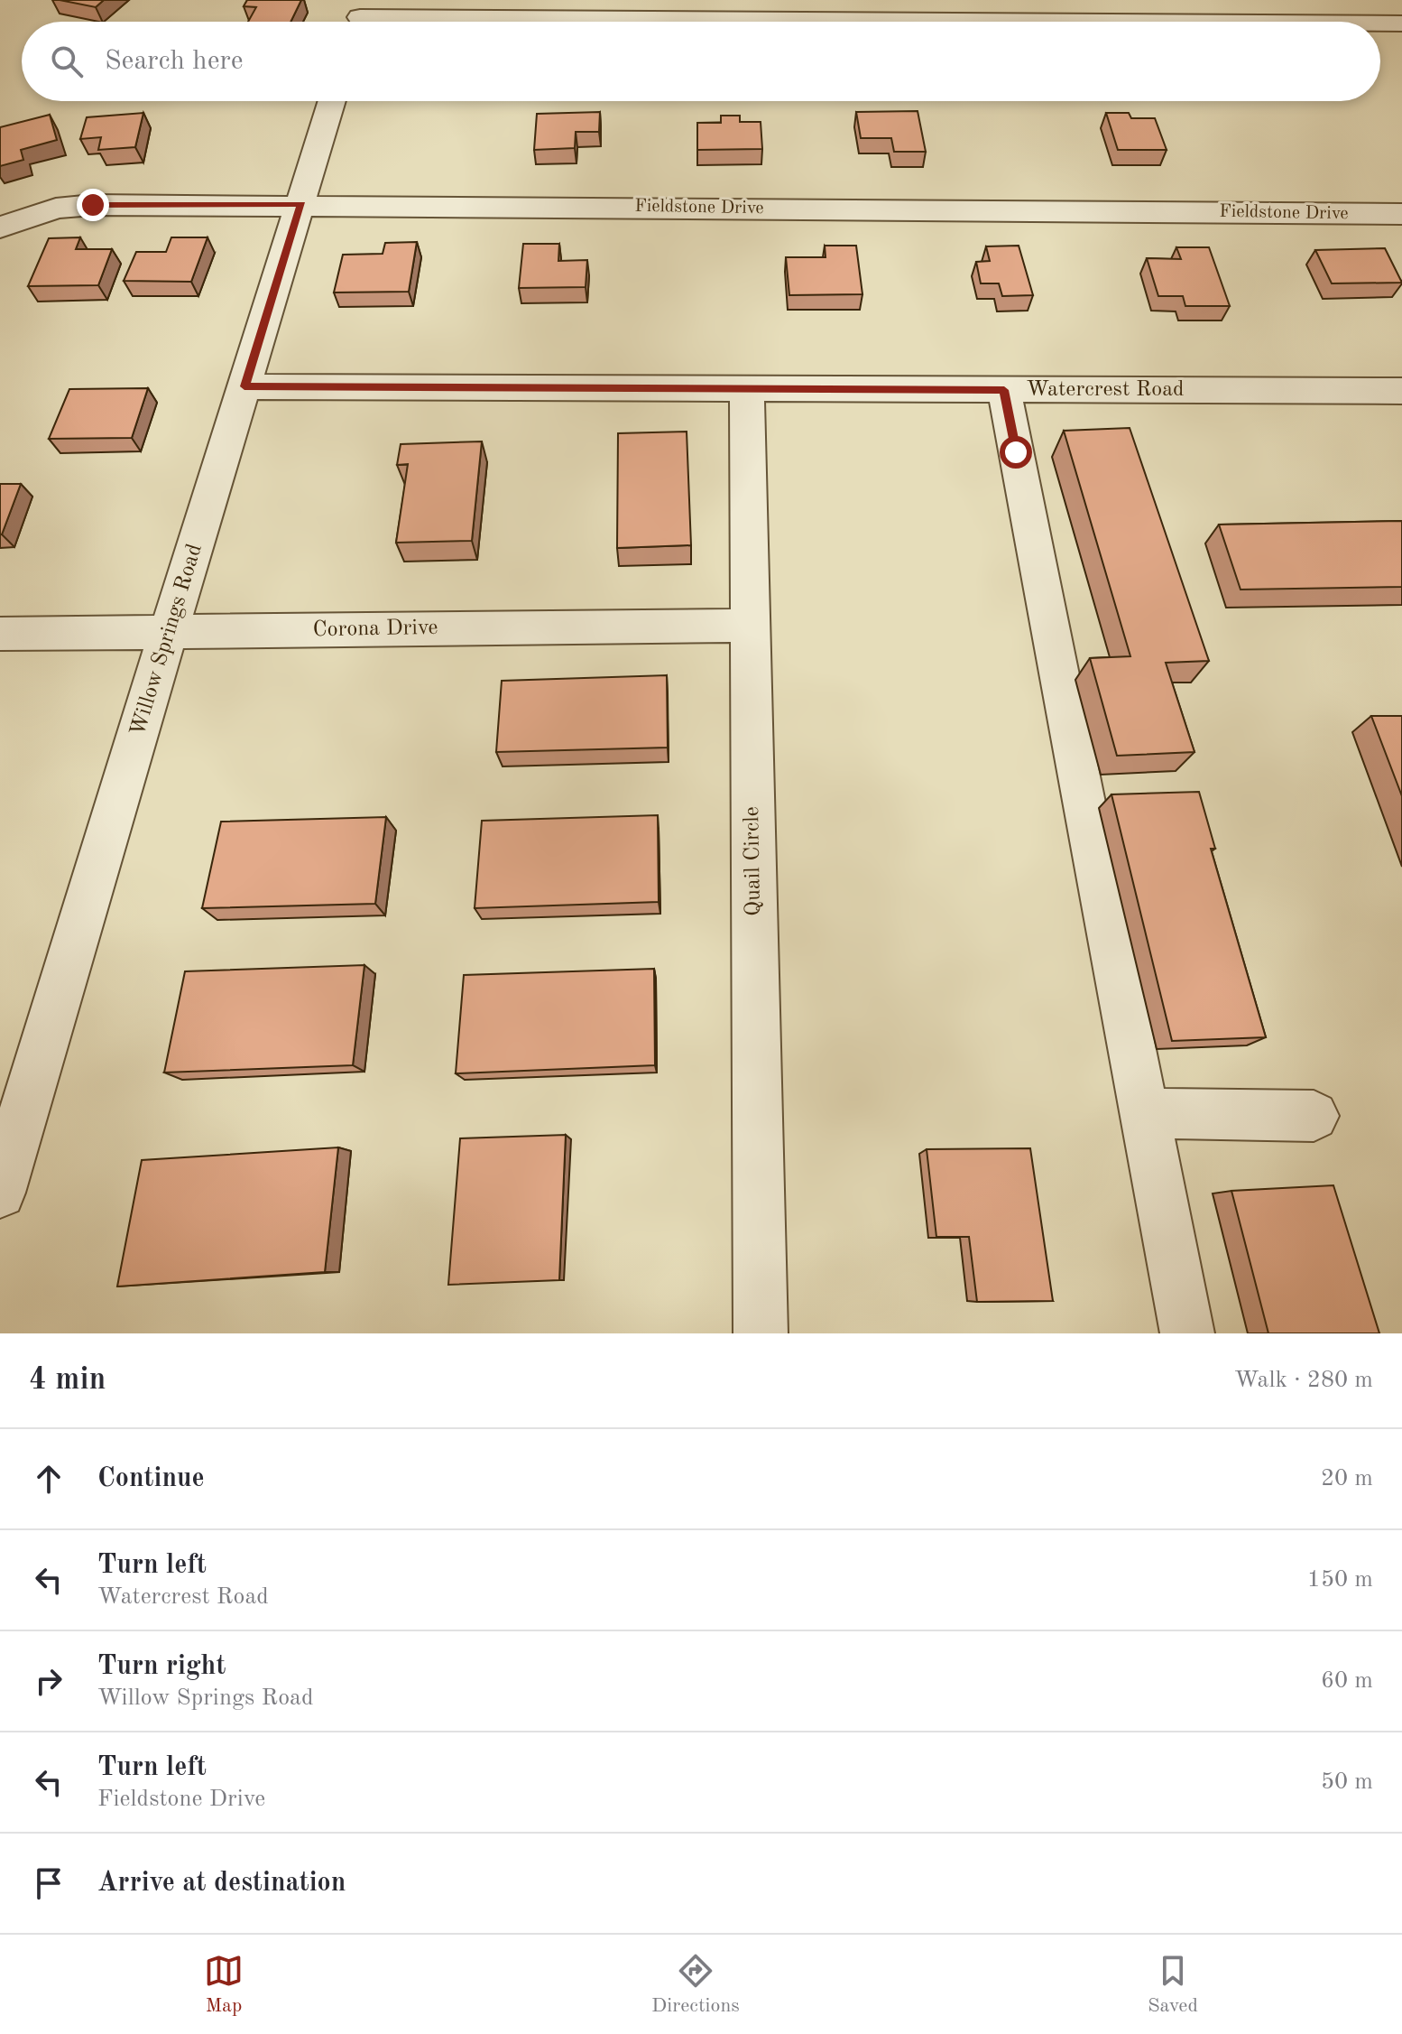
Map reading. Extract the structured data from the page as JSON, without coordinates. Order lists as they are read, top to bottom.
{
  "streets": {
    "street": [
      "Fieldstone Drive",
      "Watercrest Road",
      "Corona Drive",
      "Willow Springs Road",
      "Quail Circle"
    ]
  },
  "crossings": [
    ["Fieldstone Drive", "Willow Springs Road"],
    ["Watercrest Road", "Willow Springs Road"],
    ["Watercrest Road", "Quail Circle"],
    ["Corona Drive", "Willow Springs Road"],
    ["Corona Drive", "Quail Circle"]
  ],
  "page": {
    "search": "Search here",
    "heading": ["4 min", "Walk · 280 m"],
    "list": [
      ["Continue", "20 m"],
      ["Turn left", "Watercrest Road", "150 m"],
      ["Turn right", "Willow Springs Road", "60 m"],
      ["Turn left", "Fieldstone Drive", "50 m"],
      "Arrive at destination"
    ],
    "nav": ["Map", "Directions", "Saved"]
  }
}
